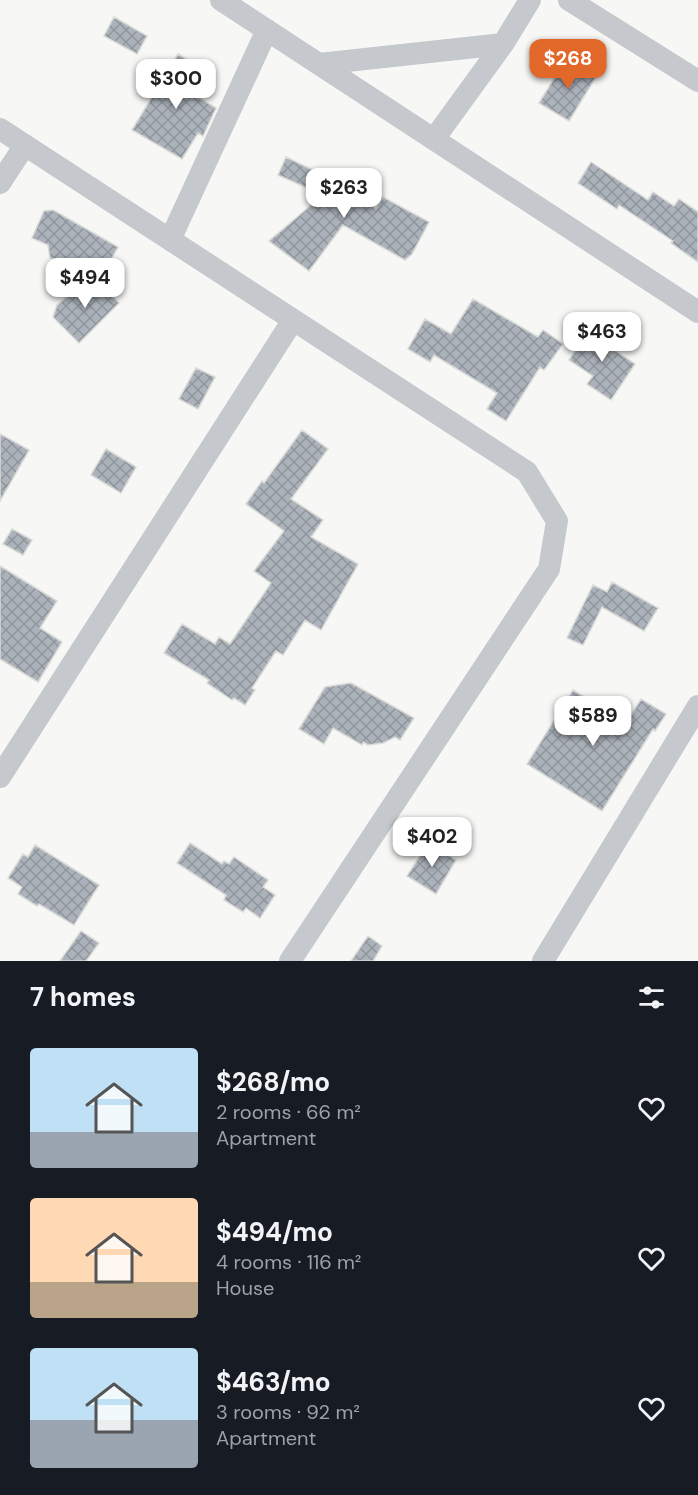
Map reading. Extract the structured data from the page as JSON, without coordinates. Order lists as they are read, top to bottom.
{
  "page": {
    "price": [
      "$268",
      "$300",
      "$263",
      "$494",
      "$463",
      "$589",
      "$402"
    ],
    "heading": "7 homes",
    "list": [
      {
        "name": "$268/mo",
        "note": "2 rooms · 66 m² · Apartment"
      },
      {
        "name": "$494/mo",
        "note": "4 rooms · 116 m² · House"
      },
      {
        "name": "$463/mo",
        "note": "3 rooms · 92 m² · Apartment"
      }
    ]
  }
}
